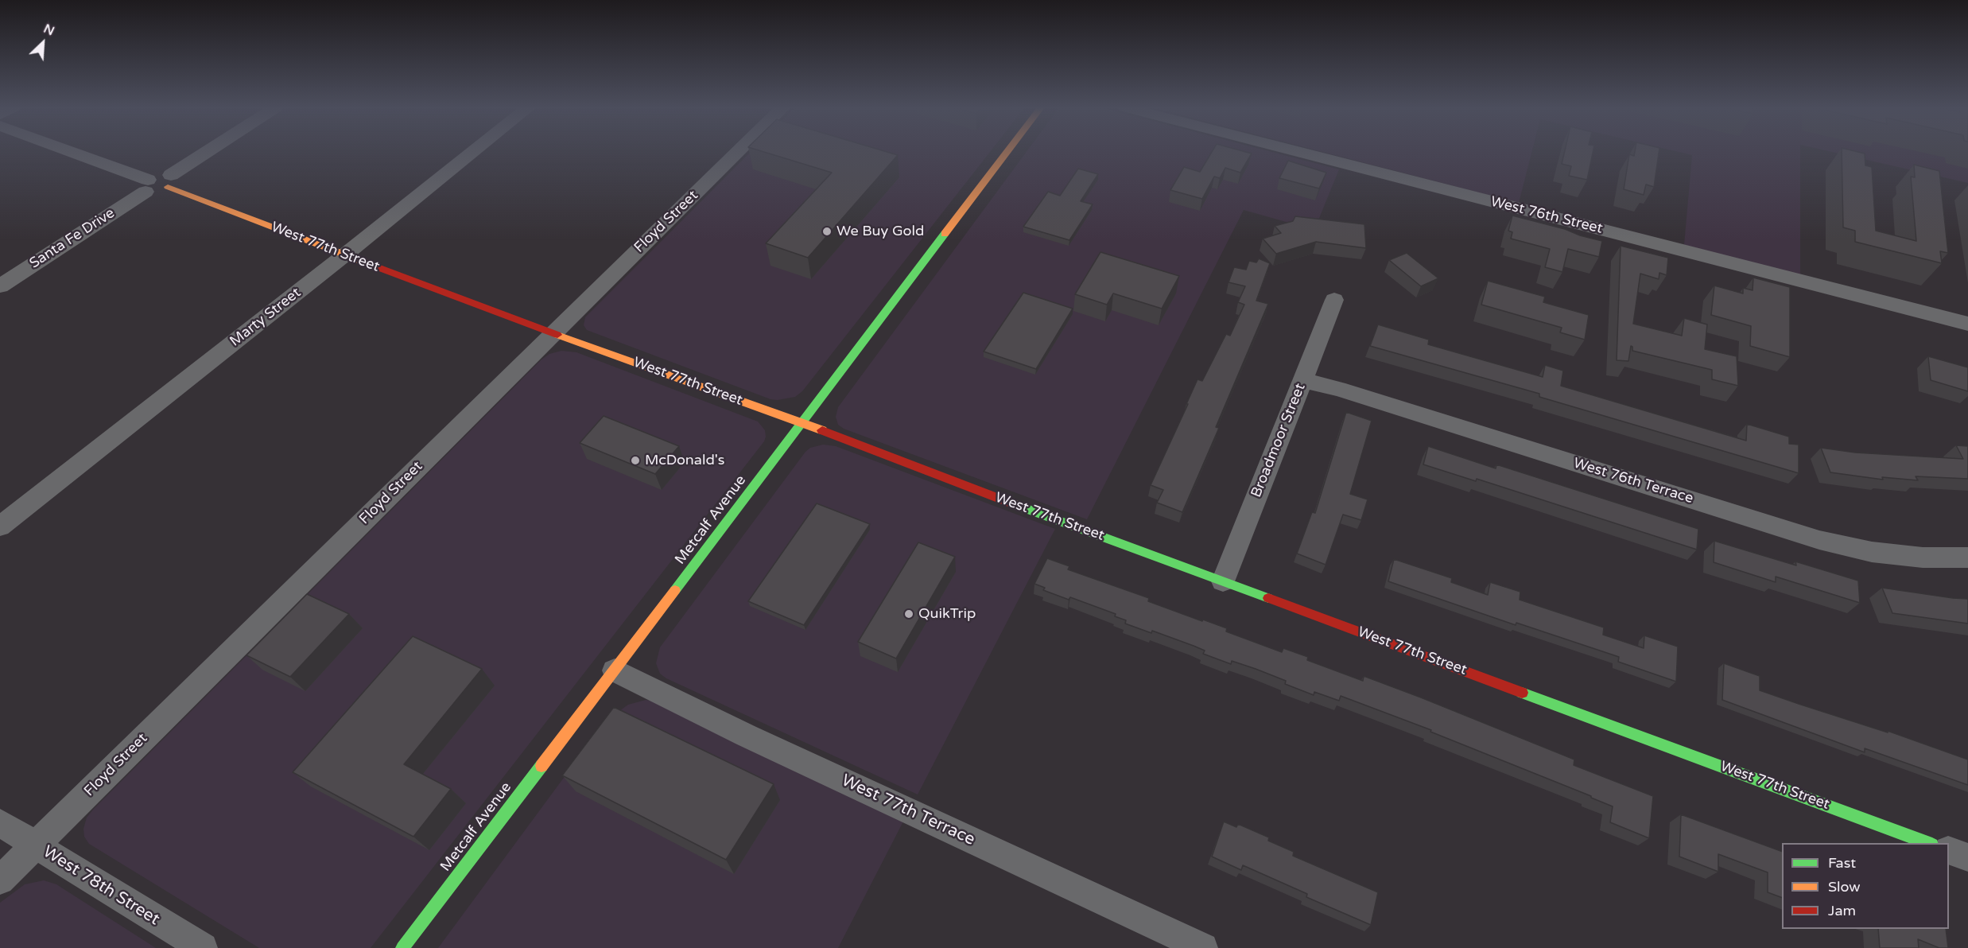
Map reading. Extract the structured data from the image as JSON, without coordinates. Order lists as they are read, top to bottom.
{
  "streets": {
    "street": [
      "West 76th Street",
      "Floyd Street",
      "Santa Fe Drive",
      "West 77th Street",
      "Marty Street",
      "Broadmoor Street",
      "West 76th Terrace",
      "Metcalf Avenue",
      "West 77th Terrace",
      "West 78th Street"
    ]
  },
  "crossings": [
    ["Floyd Street", "West 77th Street"],
    ["Floyd Street", "West 78th Street"],
    ["West 77th Street", "Marty Street"],
    ["West 77th Street", "Broadmoor Street"],
    ["West 77th Street", "Metcalf Avenue"],
    ["Broadmoor Street", "West 76th Terrace"],
    ["Metcalf Avenue", "West 77th Terrace"]
  ],
  "places": ["We Buy Gold", "McDonald's", "QuikTrip"],
  "legend": ["Fast", "Slow", "Jam"],
  "north": "top right"
}
